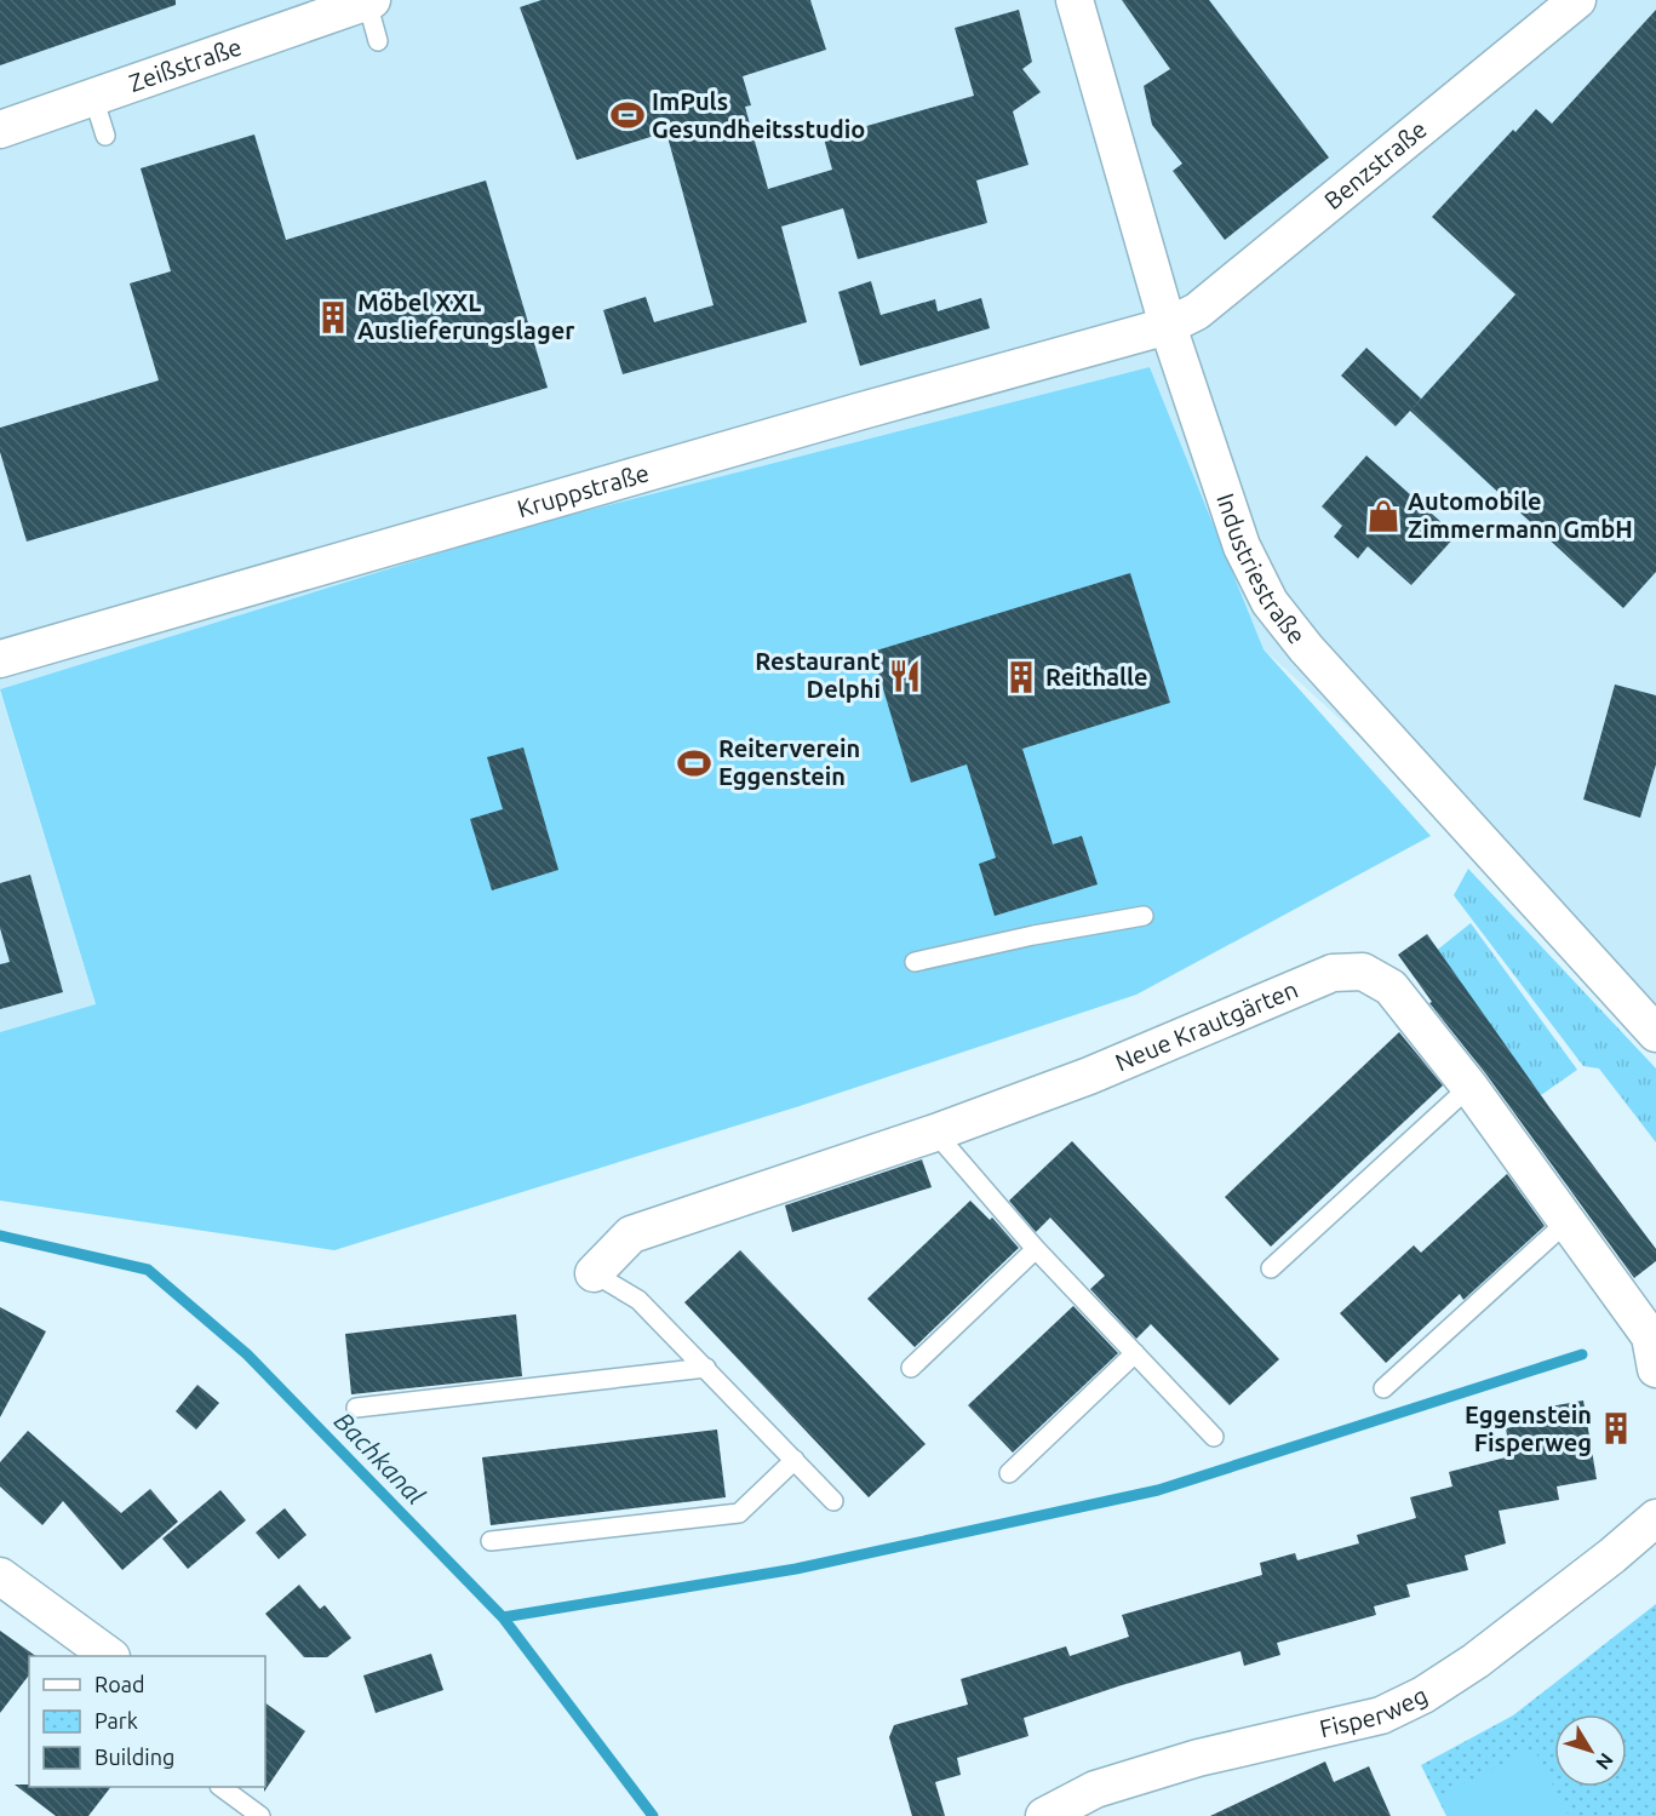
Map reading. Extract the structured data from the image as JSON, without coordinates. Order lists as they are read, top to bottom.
{
  "streets": {
    "street": [
      "Zeißstraße",
      "Benzstraße",
      "Kruppstraße",
      "Industriestraße",
      "Neue Krautgärten",
      "Fisperweg"
    ]
  },
  "crossings": [
    ["Benzstraße", "Kruppstraße"],
    ["Benzstraße", "Industriestraße"],
    ["Kruppstraße", "Industriestraße"]
  ],
  "water": ["Bachkanal"],
  "places": {
    "sports": ["ImPuls Gesundheitsstudio", "Reiterverein Eggenstein"],
    "building": ["Möbel XXL Auslieferungslager", "Reithalle", "Eggenstein Fisperweg"],
    "shop": ["Automobile Zimmermann GmbH"],
    "restaurant": ["Restaurant Delphi"]
  },
  "legend": ["Road", "Park", "Building"],
  "north": "bottom right"
}
